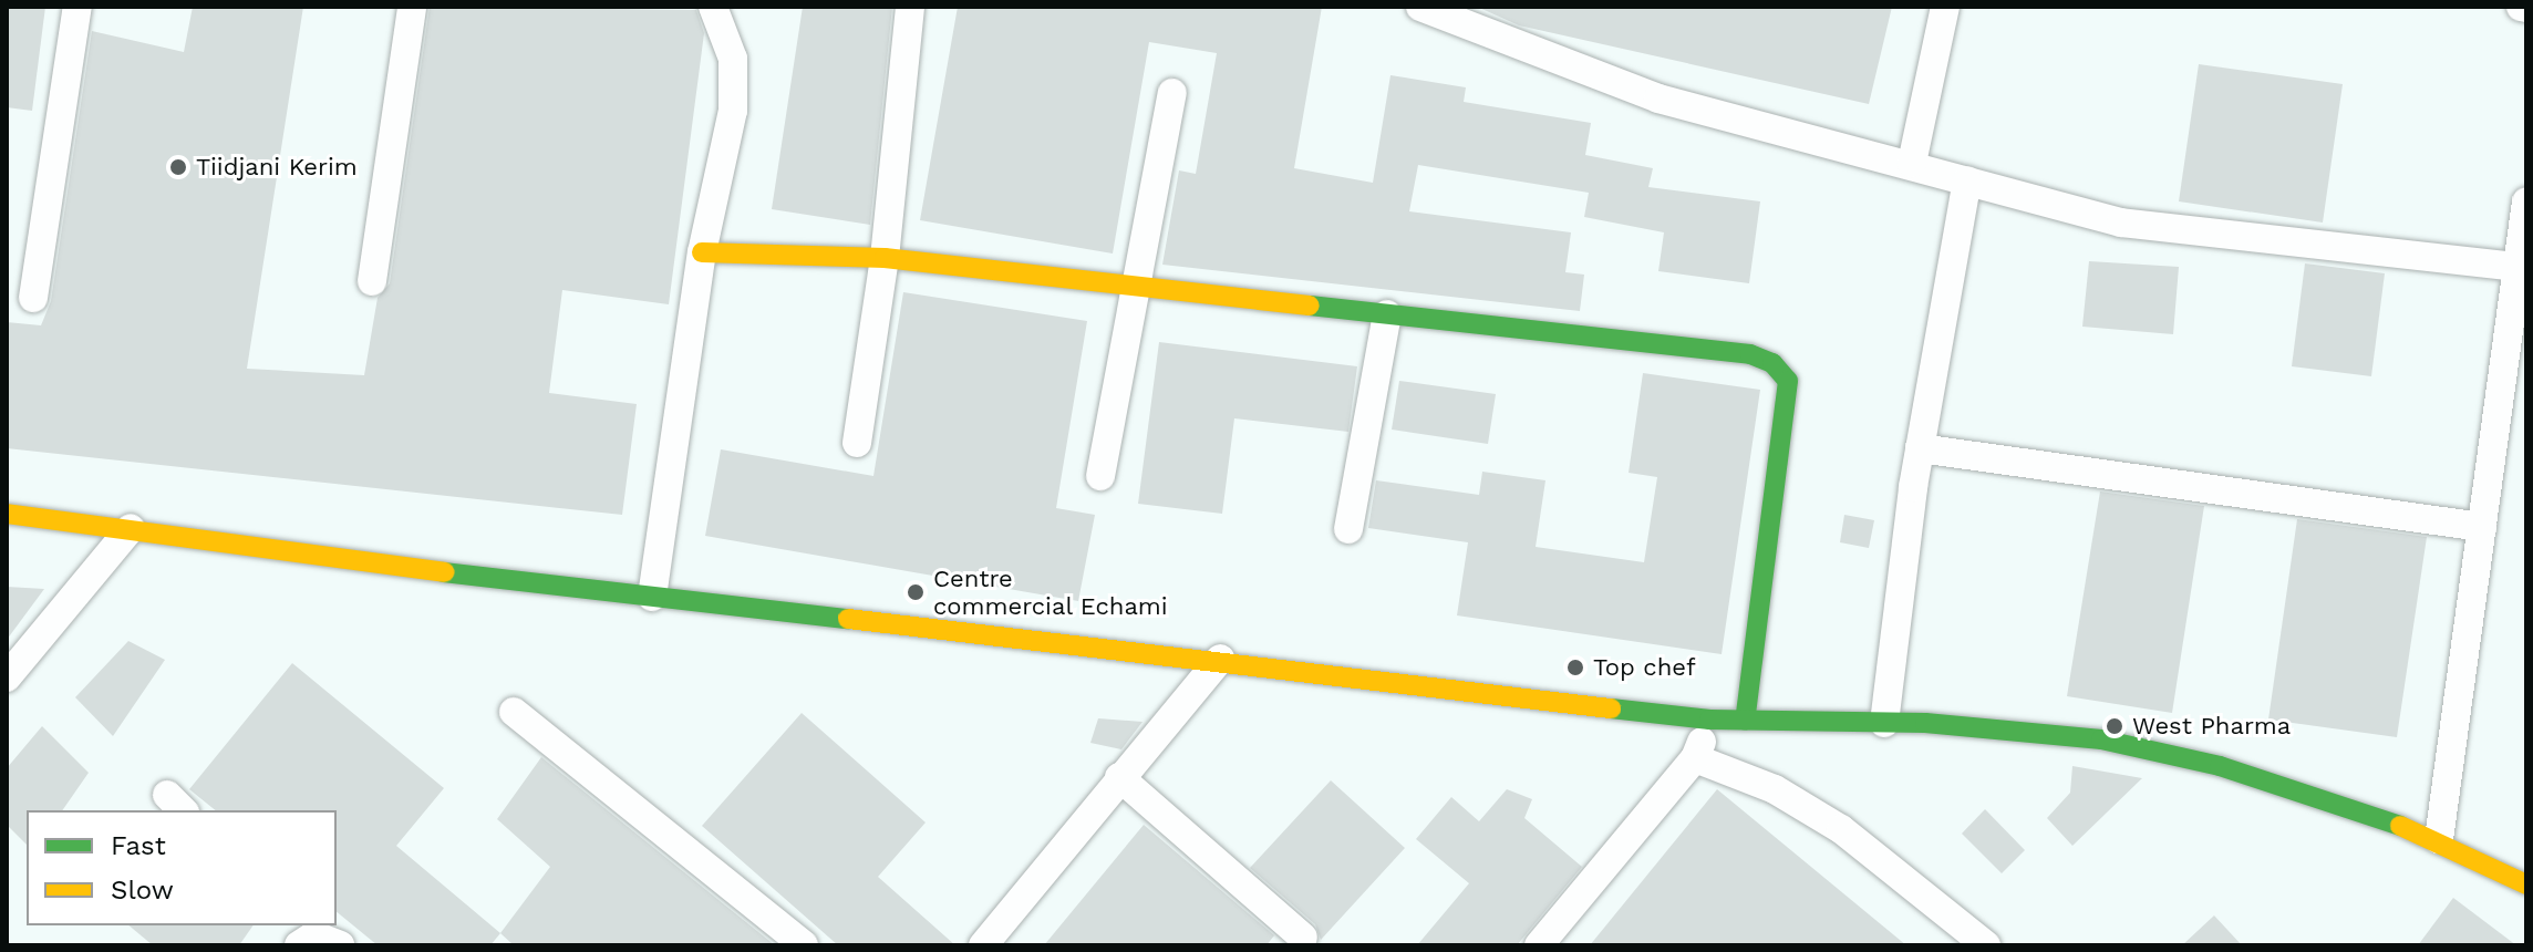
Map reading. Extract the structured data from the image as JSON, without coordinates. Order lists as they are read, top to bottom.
{
  "places": [
    "Tiidjani Kerim",
    "Centre commercial Echami",
    "Top chef",
    "West Pharma"
  ],
  "legend": ["Fast", "Slow"]
}
